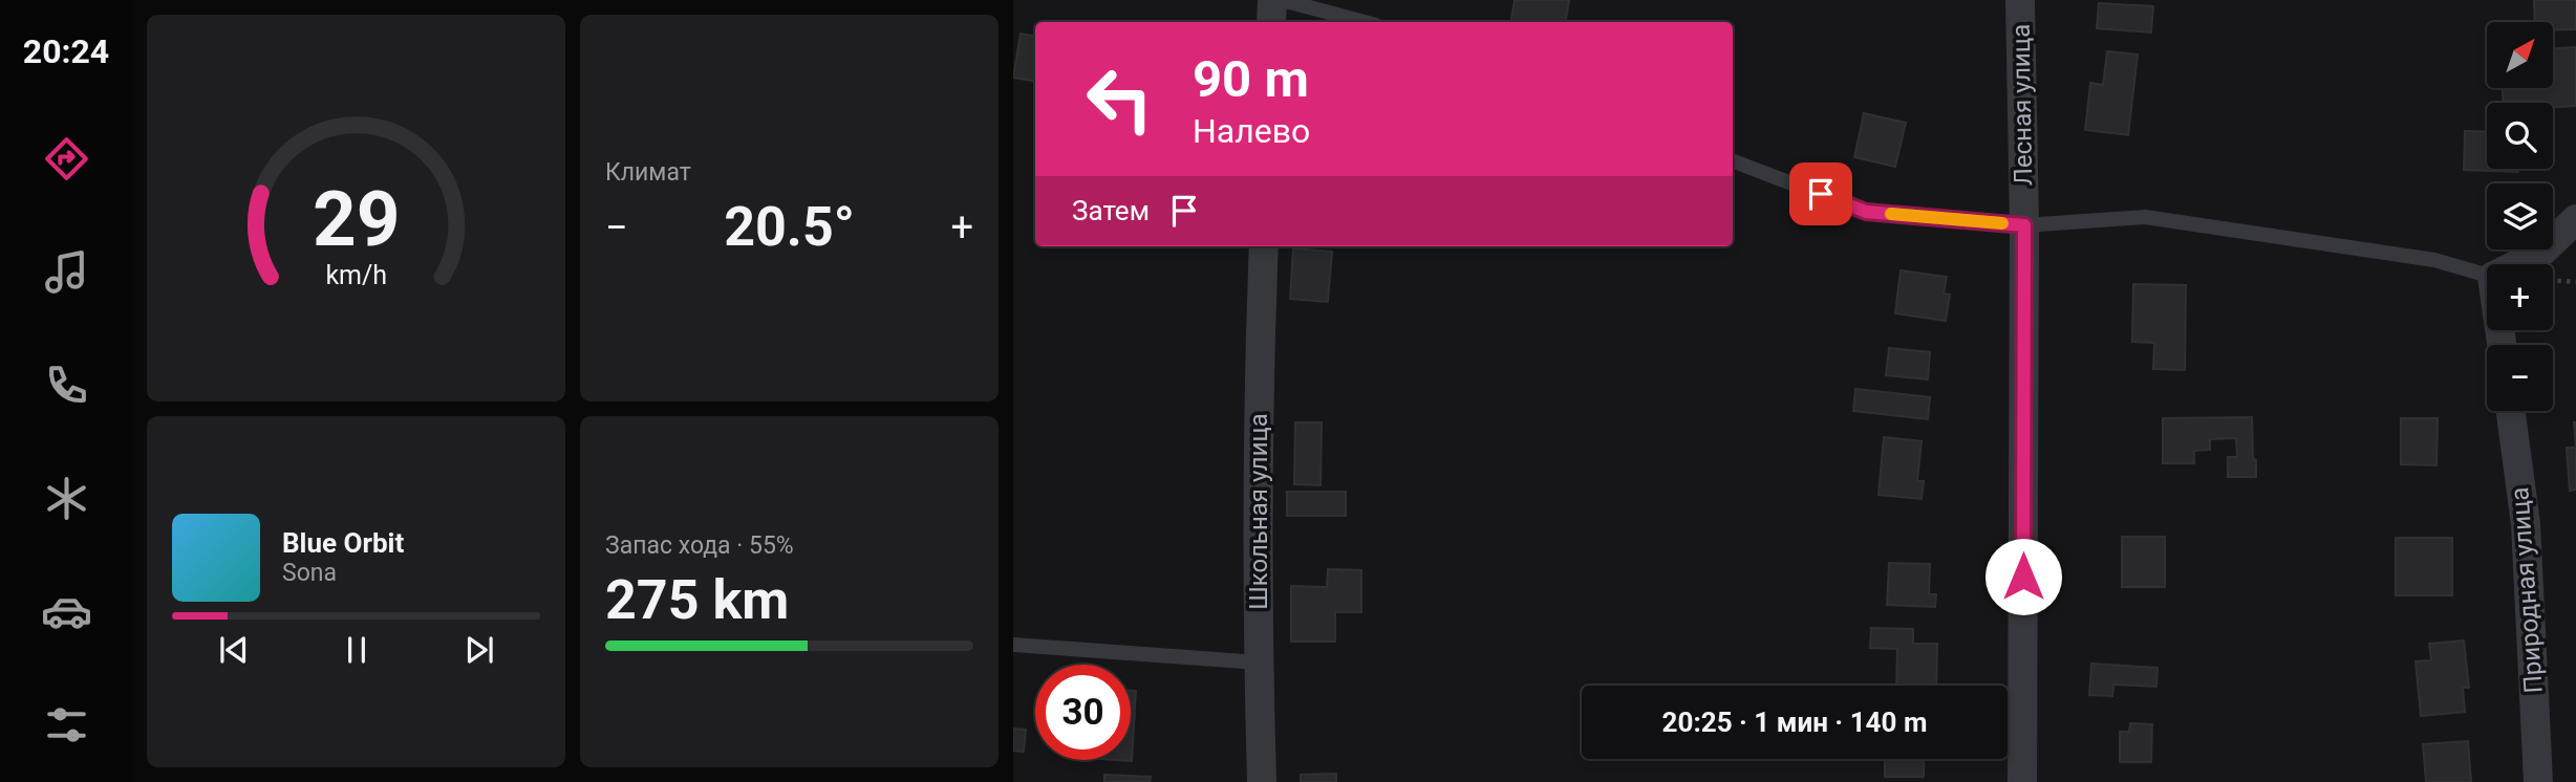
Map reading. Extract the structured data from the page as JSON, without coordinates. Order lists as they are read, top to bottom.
{
  "streets": {
    "street": ["Лесная улица", "Школьная улица", "Природная улица"]
  },
  "north": "top right",
  "page": {
    "tabs": "20:24",
    "tile": [
      "Климат",
      ["Запас хода · 55%", "275 km"]
    ],
    "map_buttons": ["+", "−"],
    "turn": ["90 m", "Налево"],
    "then": "Затем",
    "heat": ["−", "20.5°", "+"],
    "song": ["Blue Orbit", "Sona"],
    "limit": "30",
    "trip": "20:25 · 1 мин · 140 m",
    "gauge": ["29", "km/h"]
  }
}
